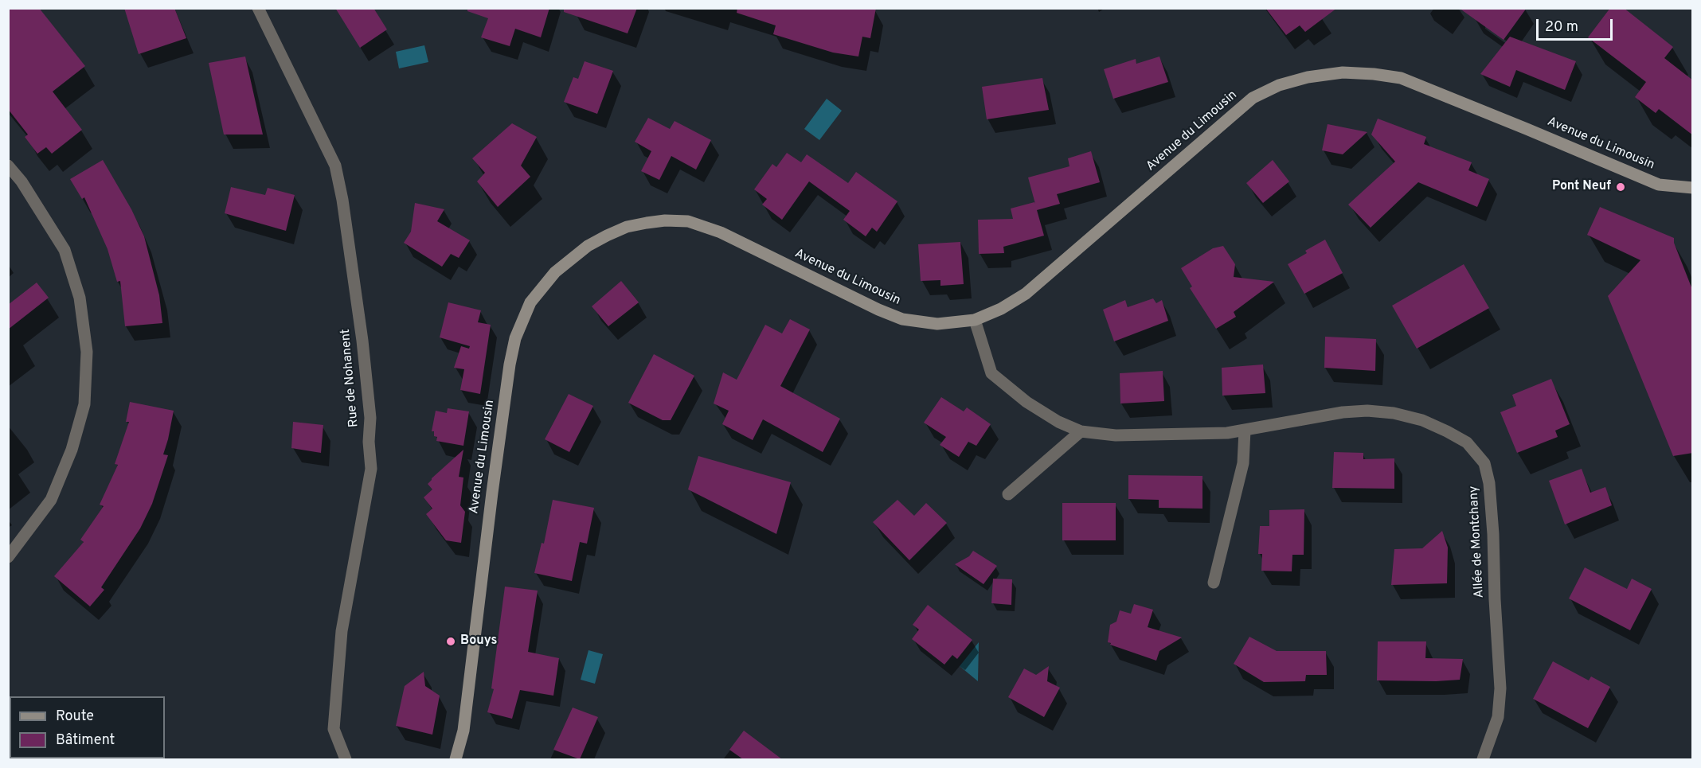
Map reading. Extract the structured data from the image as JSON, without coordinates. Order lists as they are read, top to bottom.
{
  "streets": {
    "main road": ["Avenue du Limousin"],
    "street": ["Rue de Nohanent", "Allée de Montchany"]
  },
  "crossings": [
    ["Avenue du Limousin", "Allée de Montchany"]
  ],
  "places": ["Pont Neuf", "Bouys"],
  "legend": ["Route", "Bâtiment"],
  "scale_bar": "20 m"
}
